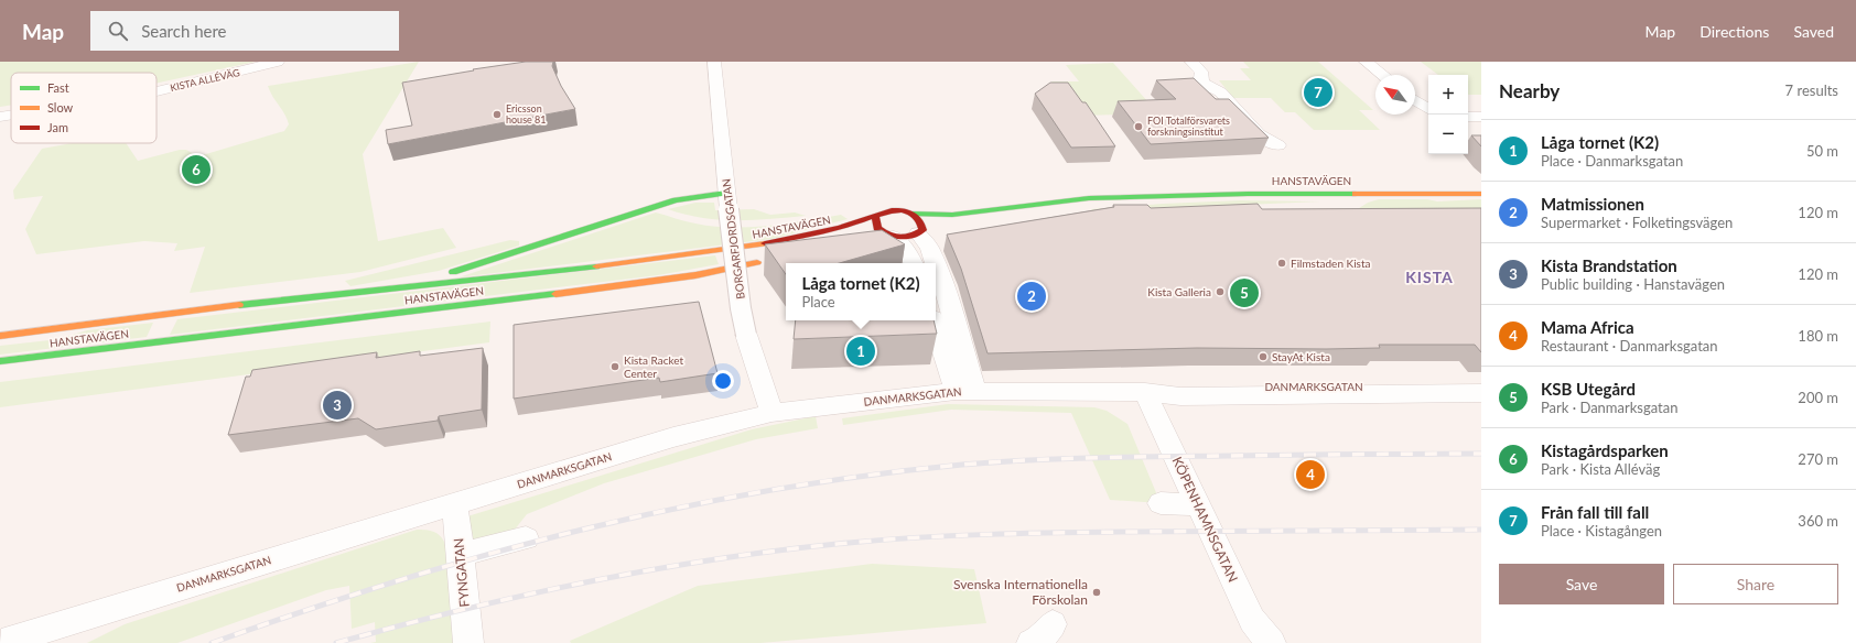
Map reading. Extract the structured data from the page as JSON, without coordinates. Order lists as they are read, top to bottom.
{
  "streets": {
    "main road": ["HANSTAVÄGEN"],
    "street": [
      "KISTA ALLÉVÄG",
      "BORGARFJORDSGATAN",
      "DANMARKSGATAN",
      "KÖPENHAMNSGATAN",
      "FYNGATAN"
    ]
  },
  "crossings": [
    ["BORGARFJORDSGATAN", "DANMARKSGATAN"],
    ["DANMARKSGATAN", "KÖPENHAMNSGATAN"],
    ["DANMARKSGATAN", "FYNGATAN"]
  ],
  "districts": ["KISTA"],
  "places": [
    "Ericsson house 81",
    "FOI Totalförsvarets forskningsinstitut",
    "Filmstaden Kista",
    "Kista Galleria",
    "StayAt Kista",
    "Kista Racket Center",
    "Svenska Internationella Förskolan"
  ],
  "legend": ["Fast", "Slow", "Jam"],
  "north": "top left",
  "page": {
    "header": "Map",
    "search": "Search here",
    "nav": ["Map", "Directions", "Saved"],
    "heading": ["Nearby", "7 results"],
    "map_buttons": ["+", "−"],
    "pins": [
      "7",
      "6",
      "5",
      "2",
      "1",
      "3",
      "4"
    ],
    "list": [
      {
        "mark": "1",
        "name": "Låga tornet (K2)",
        "note": "Place · Danmarksgatan",
        "value": "50 m"
      },
      {
        "mark": "2",
        "name": "Matmissionen",
        "note": "Supermarket · Folketingsvägen",
        "value": "120 m"
      },
      {
        "mark": "3",
        "name": "Kista Brandstation",
        "note": "Public building · Hanstavägen",
        "value": "120 m"
      },
      {
        "mark": "4",
        "name": "Mama Africa",
        "note": "Restaurant · Danmarksgatan",
        "value": "180 m"
      },
      {
        "mark": "5",
        "name": "KSB Utegård",
        "note": "Park · Danmarksgatan",
        "value": "200 m"
      },
      {
        "mark": "6",
        "name": "Kistagårdsparken",
        "note": "Park · Kista Alléväg",
        "value": "270 m"
      },
      {
        "mark": "7",
        "name": "Från fall till fall",
        "note": "Place · Kistagången",
        "value": "360 m"
      }
    ],
    "popup": ["Låga tornet (K2)", "Place"],
    "buttons": ["Save", "Share"]
  }
}
